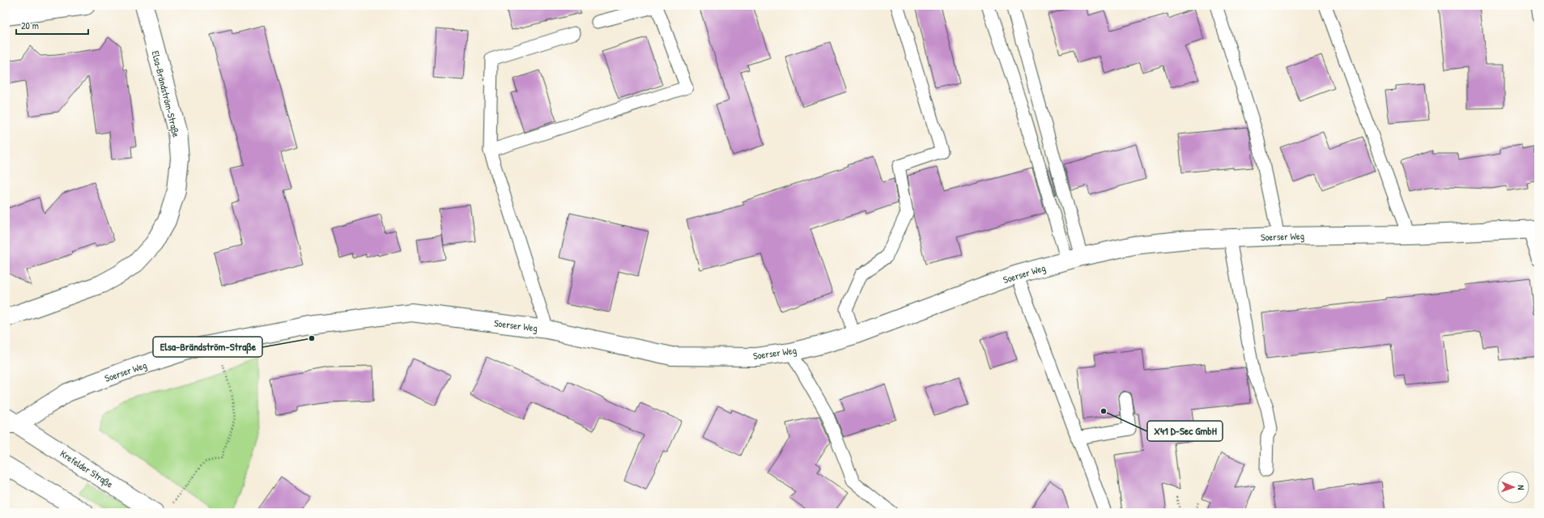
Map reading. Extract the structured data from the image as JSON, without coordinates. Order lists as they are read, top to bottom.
{
  "streets": {
    "street": ["Elsa-Brändström-Straße", "Soerser Weg", "Krefelder Straße"]
  },
  "crossings": [
    ["Soerser Weg", "Krefelder Straße"]
  ],
  "places": ["Elsa-Brändström-Straße", "X41 D-Sec GmbH"],
  "scale_bar": "20 m",
  "north": "right"
}
